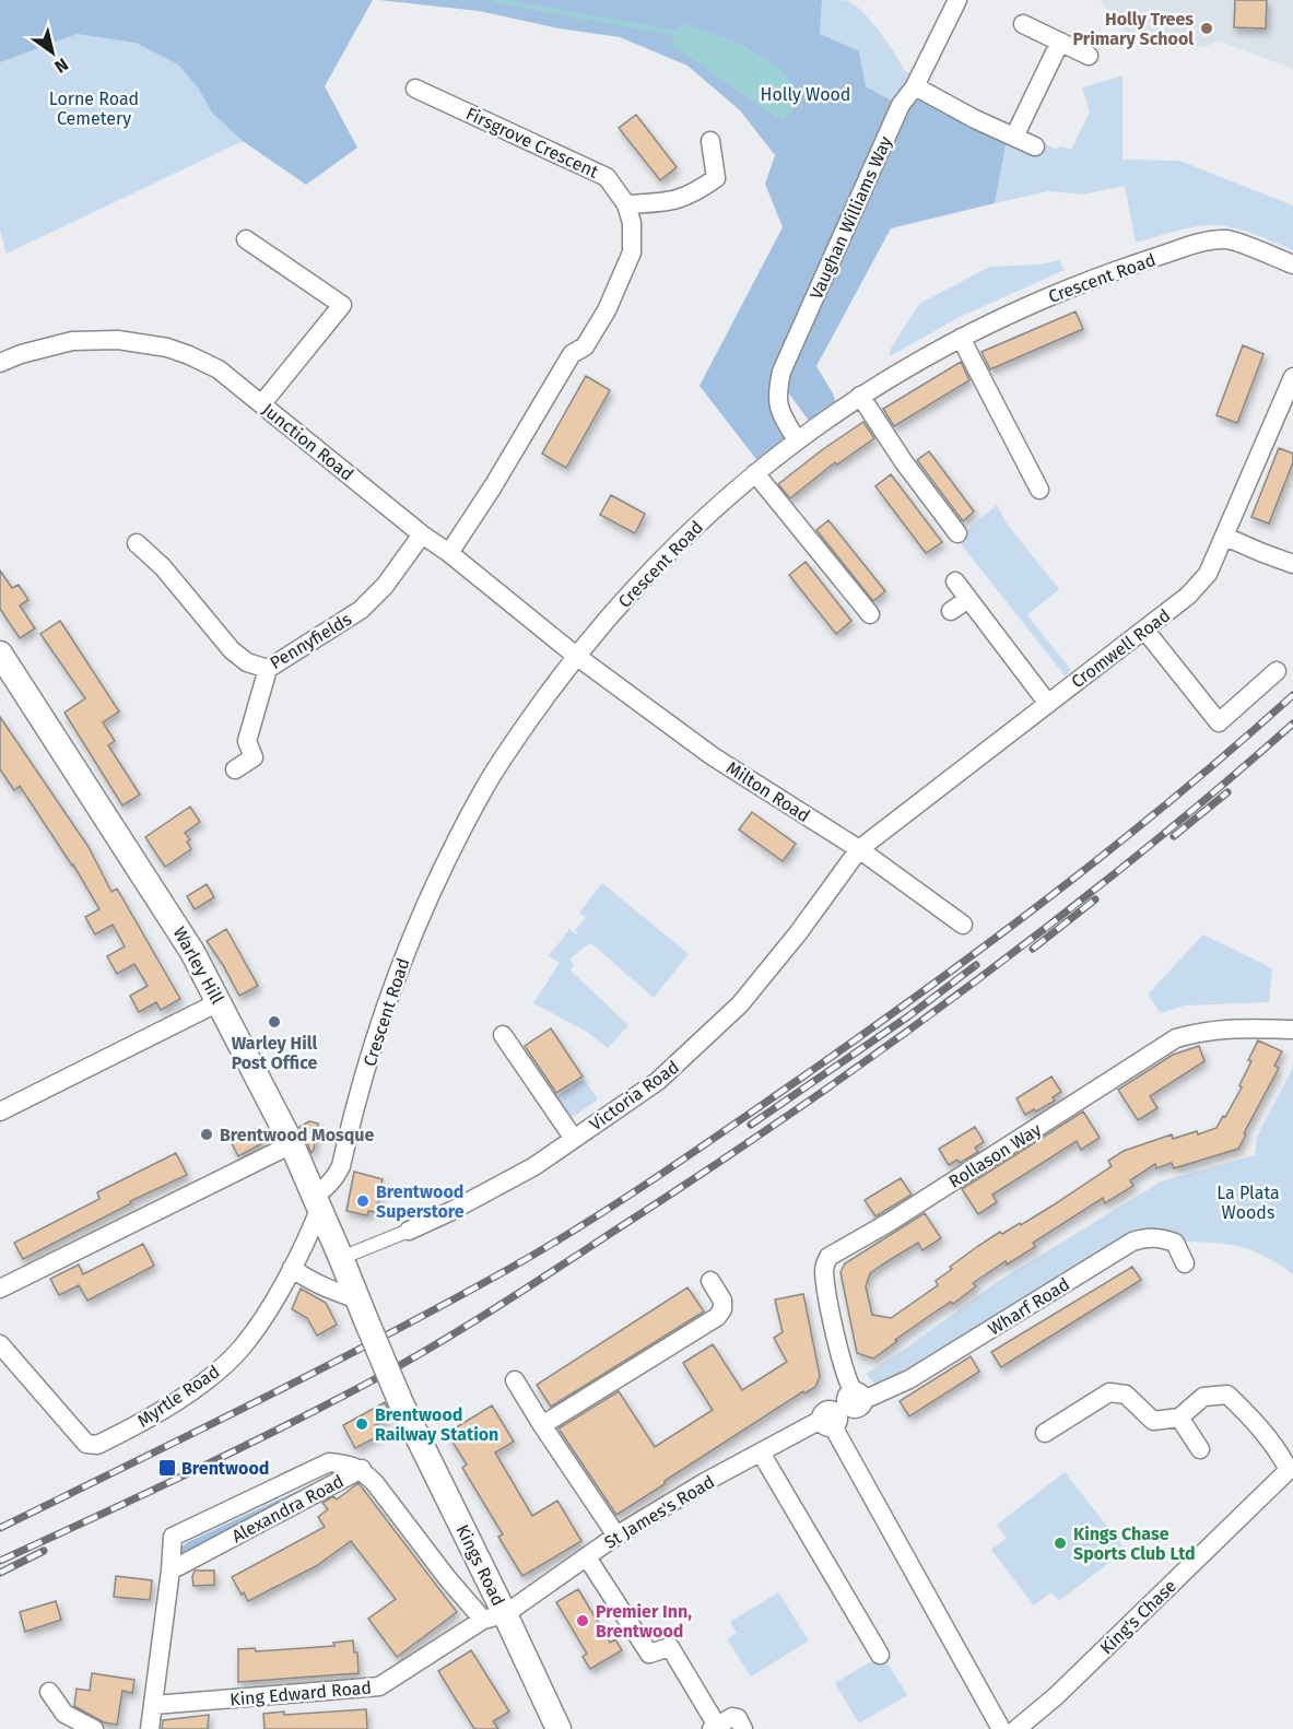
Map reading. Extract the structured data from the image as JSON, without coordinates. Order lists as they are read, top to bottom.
{
  "streets": {
    "main road": ["Warley Hill", "Kings Road"],
    "street": [
      "Firsgrove Crescent",
      "Vaughan Williams Way",
      "Crescent Road",
      "Junction Road",
      "Pennyfields",
      "Cromwell Road",
      "Milton Road",
      "Victoria Road",
      "Rollason Way",
      "Wharf Road",
      "Myrtle Road",
      "Alexandra Road",
      "St James's Road",
      "King's Chase",
      "King Edward Road"
    ]
  },
  "crossings": [
    ["Firsgrove Crescent", "Junction Road"],
    ["Vaughan Williams Way", "Crescent Road"],
    ["Crescent Road", "Junction Road"],
    ["Crescent Road", "Milton Road"],
    ["Crescent Road", "Warley Hill"],
    ["Crescent Road", "Myrtle Road"],
    ["Junction Road", "Pennyfields"],
    ["Junction Road", "Milton Road"],
    ["Cromwell Road", "Milton Road"],
    ["Cromwell Road", "Victoria Road"],
    ["Milton Road", "Victoria Road"],
    ["Warley Hill", "Victoria Road"],
    ["Warley Hill", "Myrtle Road"],
    ["Warley Hill", "Kings Road"],
    ["Rollason Way", "Wharf Road"],
    ["Rollason Way", "St James's Road"],
    ["Wharf Road", "St James's Road"],
    ["St James's Road", "Kings Road"],
    ["St James's Road", "King Edward Road"],
    ["Kings Road", "King Edward Road"]
  ],
  "parks": ["Holly Wood", "Lorne Road Cemetery", "La Plata Woods"],
  "places": {
    "other": [
      "Holly Trees Primary School",
      "Warley Hill Post Office",
      "Brentwood Mosque",
      "Brentwood Superstore",
      "Brentwood Railway Station",
      "Kings Chase Sports Club Ltd",
      "Premier Inn, Brentwood"
    ],
    "transit": ["Brentwood"]
  },
  "north": "bottom right"
}
